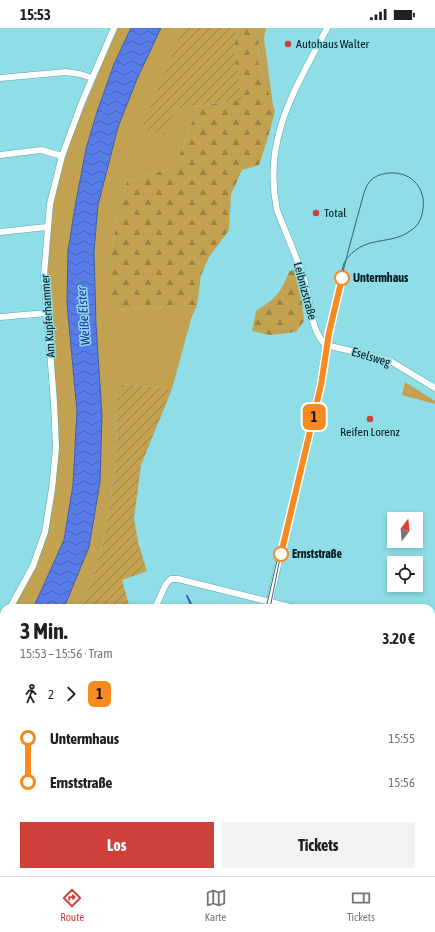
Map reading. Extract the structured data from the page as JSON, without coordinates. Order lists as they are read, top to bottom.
{
  "streets": {
    "street": ["Leibnizstraße", "Am Kupferhammer", "Eselsweg"]
  },
  "crossings": [
    ["Leibnizstraße", "Eselsweg"]
  ],
  "water": ["Weiße Elster"],
  "places": [
    "Autohaus Walter",
    "Total",
    "Untermhaus",
    "Reifen Lorenz",
    "Ernststraße"
  ],
  "lines": ["tram line 1"],
  "north": "top",
  "page": {
    "status": "15:53",
    "on_map": "1",
    "heading": ["3 Min.", "15:53 – 15:56 · Tram", "3.20 €"],
    "legs": ["2", "1"],
    "list": [
      {
        "name": "Untermhaus",
        "value": "15:55"
      },
      {
        "name": "Ernststraße",
        "value": "15:56"
      }
    ],
    "buttons": ["Los", "Tickets"],
    "tabs": ["Route", "Karte", "Tickets"]
  }
}
